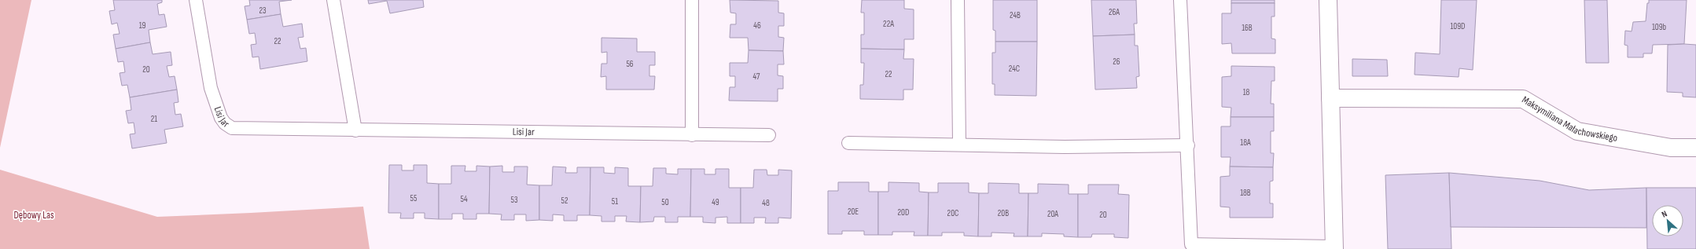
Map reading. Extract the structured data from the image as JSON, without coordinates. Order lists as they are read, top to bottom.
{
  "streets": {
    "street": ["Maksymiliana Małachowskiego"],
    "lane": ["Lisi Jar"]
  },
  "parks": ["Dębowy Las"],
  "house_numbers": [
    "23",
    "26A",
    "24B",
    "22A",
    "19",
    "46",
    "109D",
    "109b",
    "16B",
    "22",
    "26",
    "56",
    "24C",
    "20",
    "22",
    "47",
    "18",
    "21",
    "18A",
    "18B",
    "55",
    "54",
    "53",
    "52",
    "51",
    "50",
    "49",
    "48",
    "20E",
    "20D",
    "20C",
    "20B",
    "20A",
    "20"
  ],
  "north": "top left"
}
